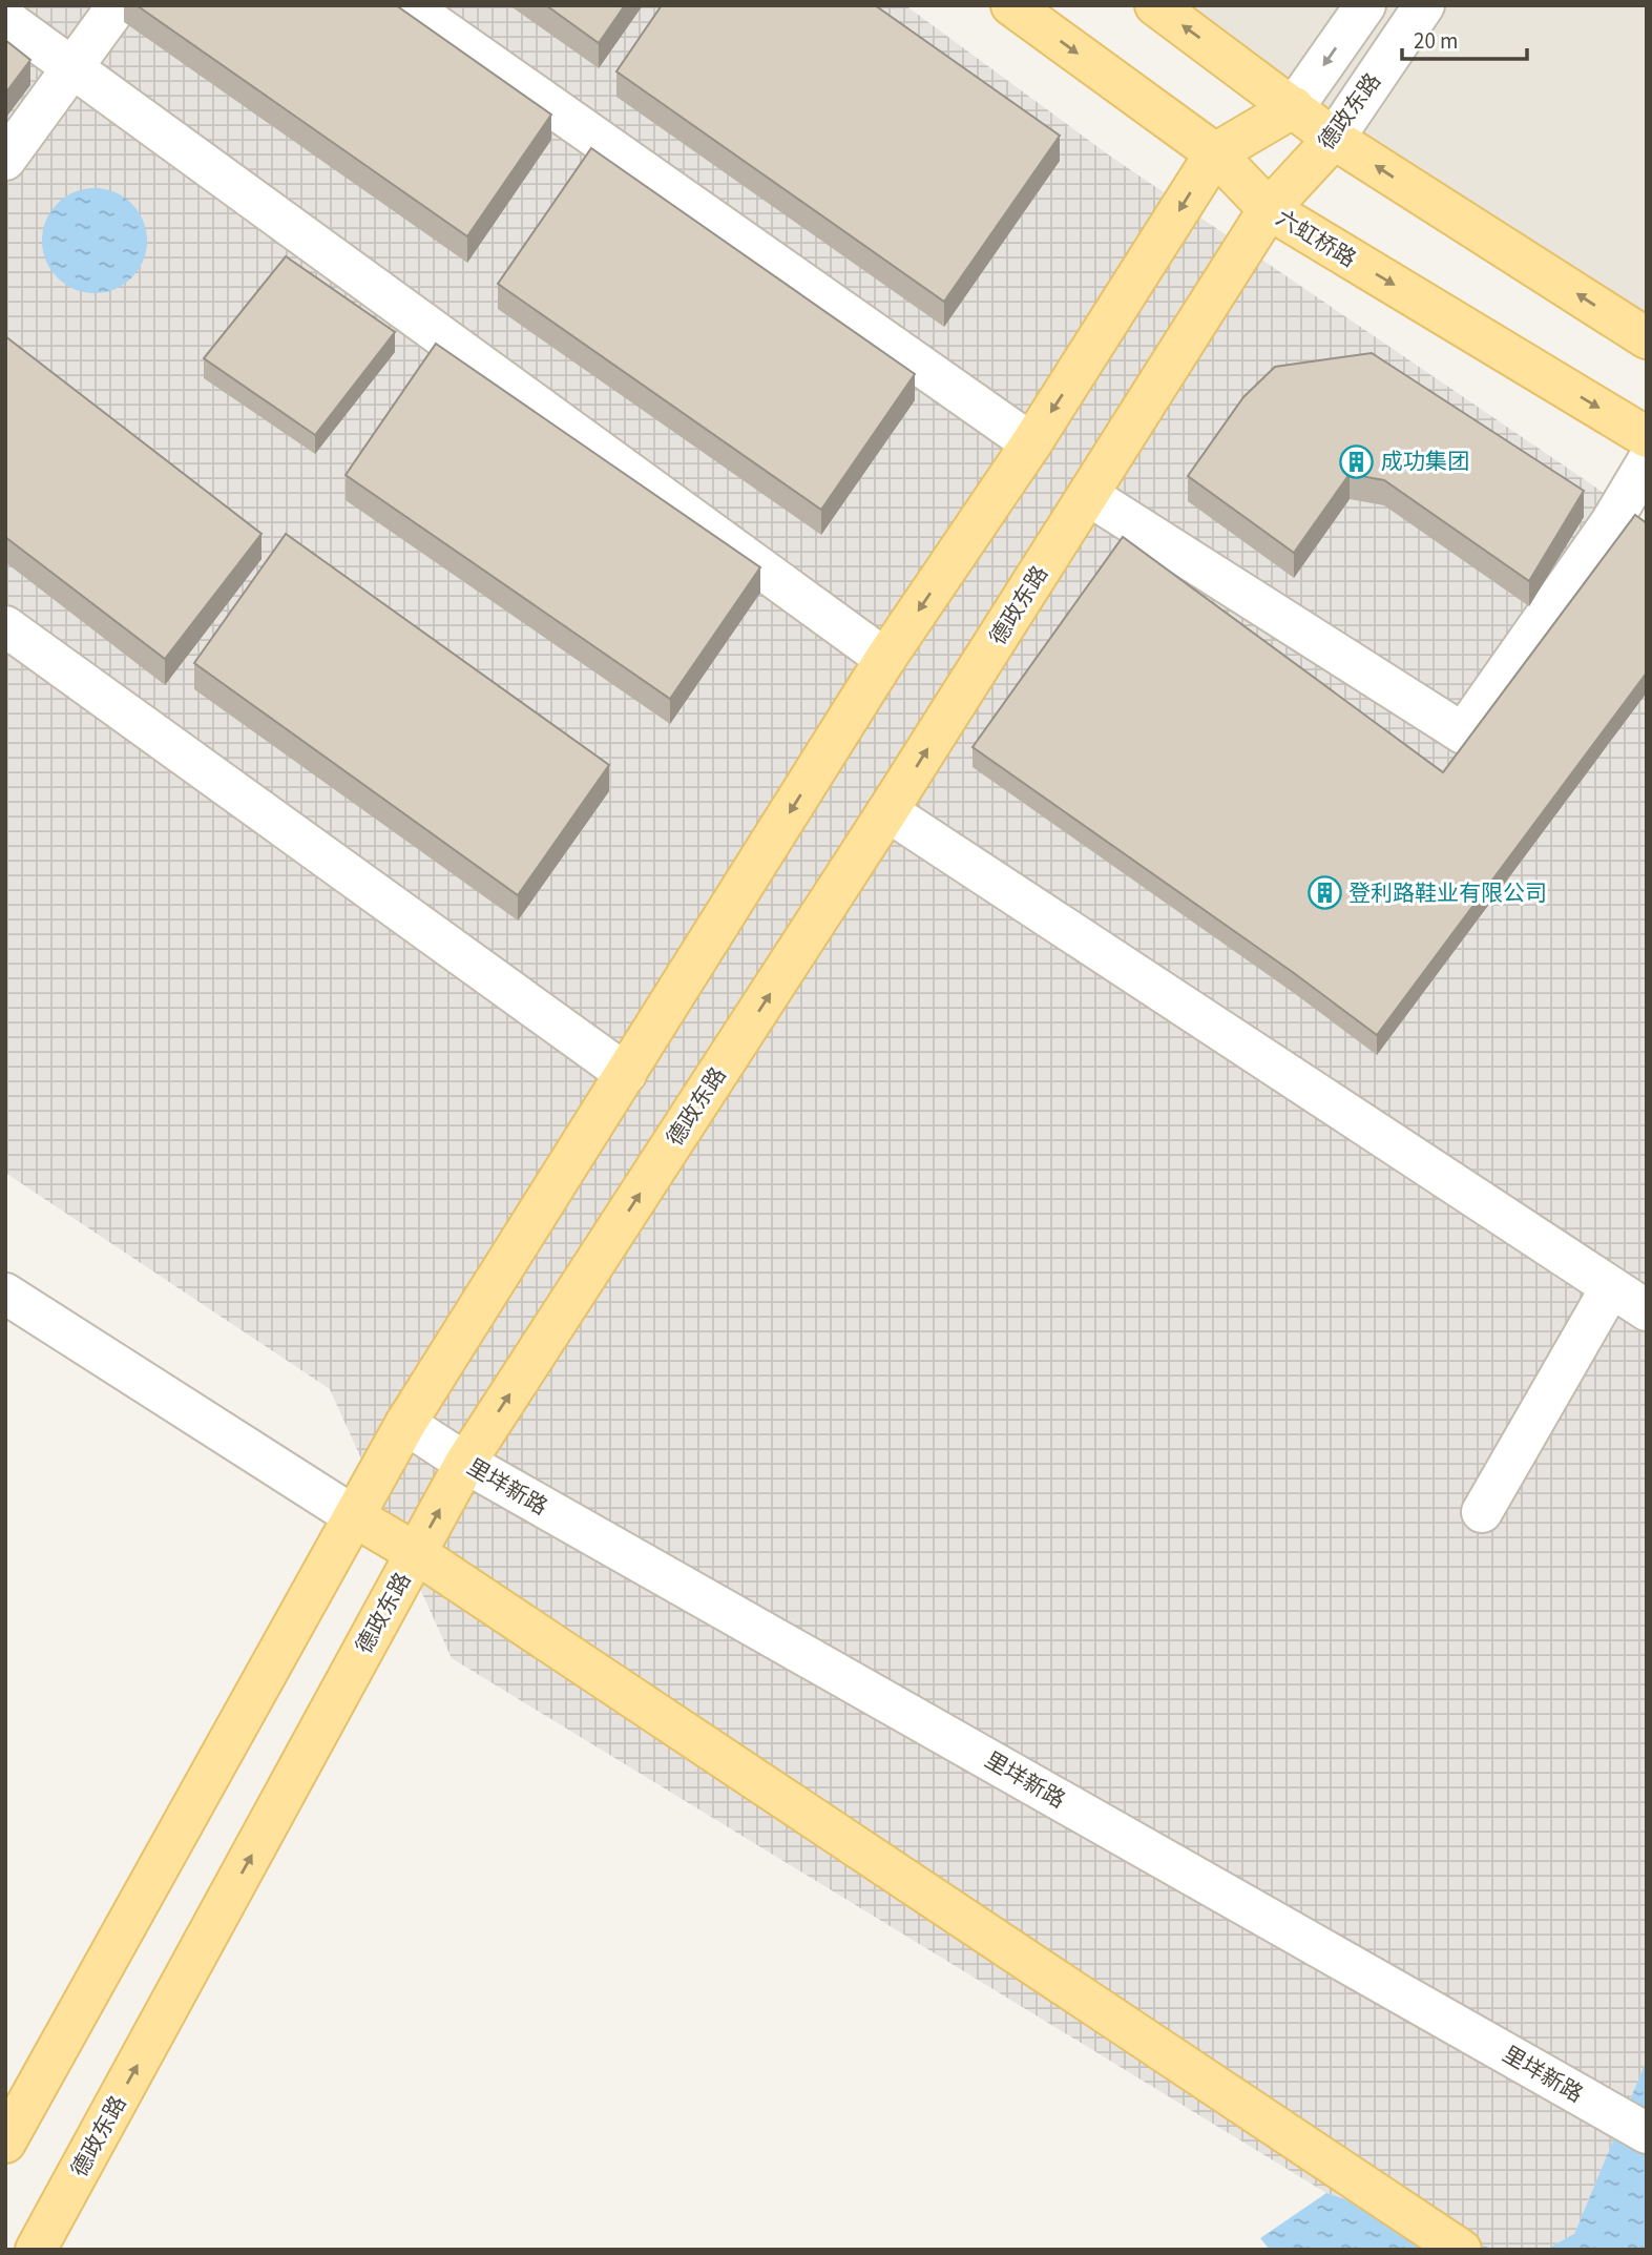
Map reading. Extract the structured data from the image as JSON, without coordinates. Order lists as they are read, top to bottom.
{
  "streets": {
    "main road": ["德政东路", "六虹桥路"],
    "street": ["里垟新路"]
  },
  "crossings": [
    ["德政东路", "六虹桥路"],
    ["德政东路", "里垟新路"]
  ],
  "one_way": ["德政东路"],
  "places": {
    "building": ["成功集团", "登利路鞋业有限公司"]
  },
  "scale_bar": "20 m"
}
